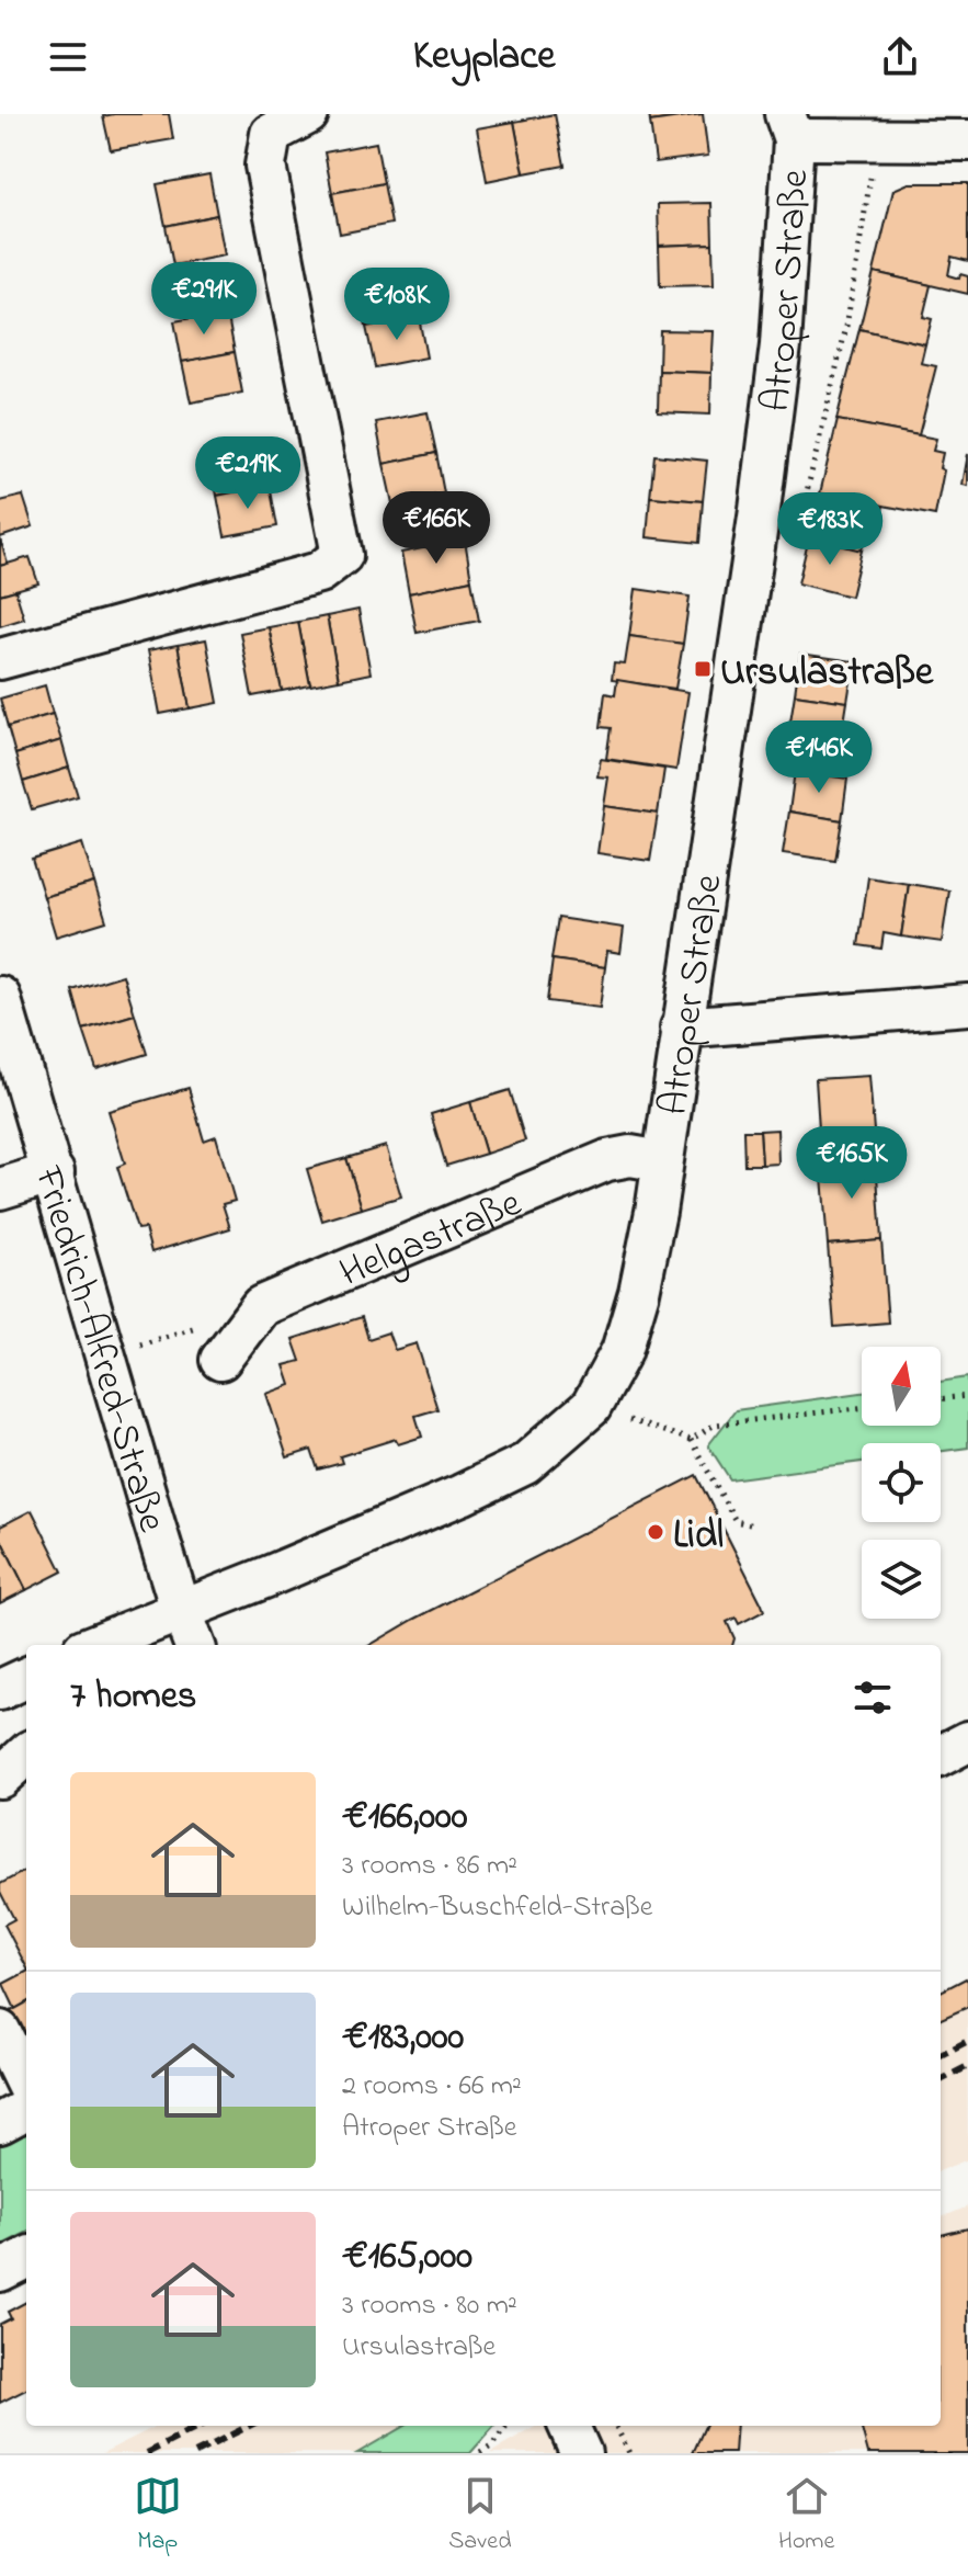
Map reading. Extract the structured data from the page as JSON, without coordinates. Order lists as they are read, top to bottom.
{
  "streets": {
    "street": ["Atroper Straße", "Helgastraße", "Friedrich-Alfred-Straße"]
  },
  "crossings": [
    ["Atroper Straße", "Helgastraße"],
    ["Atroper Straße", "Friedrich-Alfred-Straße"]
  ],
  "places": {
    "transit": ["Ursulastraße"],
    "other": ["Lidl"]
  },
  "north": "top",
  "page": {
    "header": "Keyplace",
    "price": [
      "€291K",
      "€108K",
      "€219K",
      "€166K",
      "€183K",
      "€146K",
      "€165K"
    ],
    "heading": "7 homes",
    "list": [
      {
        "name": "€166,000",
        "note": "3 rooms · 86 m² · Wilhelm-Buschfeld-Straße"
      },
      {
        "name": "€183,000",
        "note": "2 rooms · 66 m² · Atroper Straße"
      },
      {
        "name": "€165,000",
        "note": "3 rooms · 80 m² · Ursulastraße"
      }
    ],
    "tabs": ["Map", "Saved", "Home"]
  }
}
